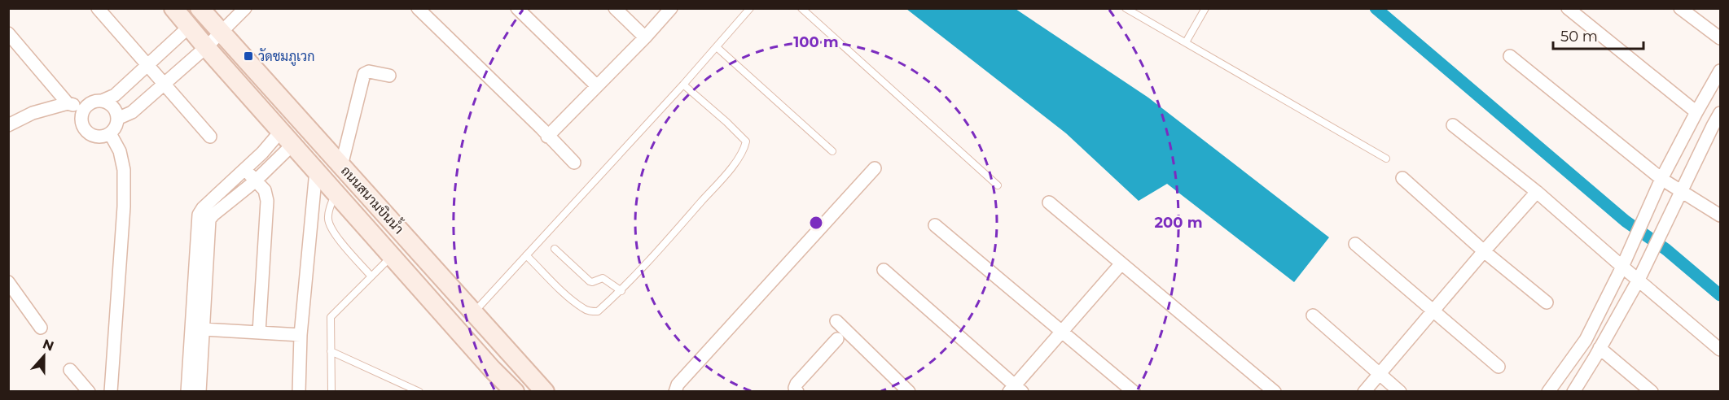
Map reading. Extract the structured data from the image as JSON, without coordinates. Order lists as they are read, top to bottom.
{
  "streets": {
    "main road": ["ถนนสนามบินน้ำ"]
  },
  "places": {
    "transit": ["วัดชมภูเวก"]
  },
  "scale_bar": "50 m",
  "north": "top",
  "rings": ["100 m", "200 m"]
}
